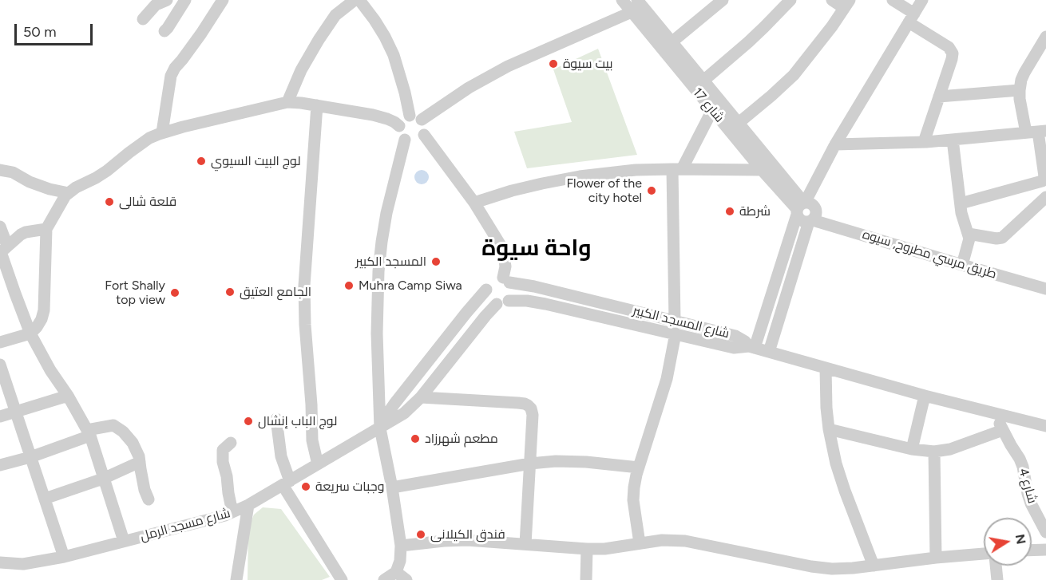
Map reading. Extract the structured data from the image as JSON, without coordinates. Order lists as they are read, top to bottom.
{
  "streets": {
    "street": [
      "شارع 17",
      "طريق مرسي مطروح, سيوه",
      "شارع المسجد الكبير",
      "شارع 4",
      "شارع مسجد الرمل"
    ]
  },
  "crossings": [
    ["شارع 17", "طريق مرسي مطروح, سيوه"]
  ],
  "districts": ["واحة سيوة"],
  "places": [
    "بيت سيوة",
    "لوج البيت السيوي",
    "Flower of the city hotel",
    "قلعة شالى",
    "شرطة",
    "المسجد الكبير",
    "Muhra Camp Siwa",
    "الجامع العتيق",
    "Fort Shally top view",
    "لوج الباب إنشال",
    "مطعم شهرزاد",
    "وجبات سريعة",
    "فندق الكيلانى"
  ],
  "scale_bar": "50 m",
  "north": "right"
}
